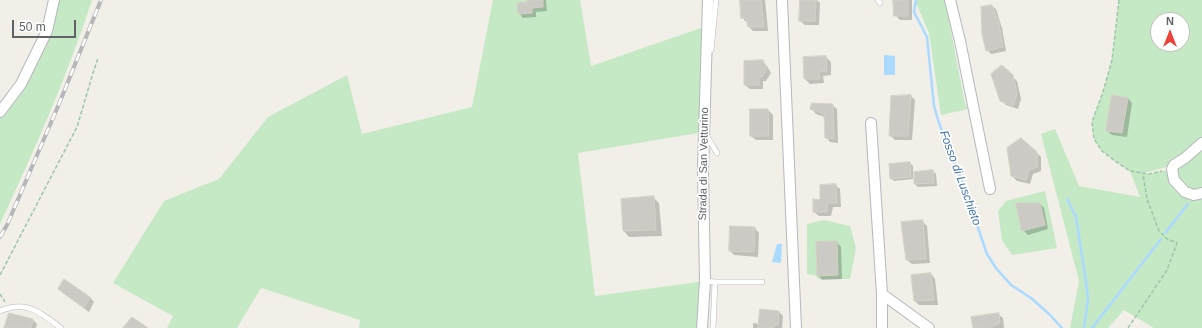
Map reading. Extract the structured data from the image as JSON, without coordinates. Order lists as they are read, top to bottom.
{
  "streets": {
    "street": ["Strada di San Vetturino"]
  },
  "water": ["Fosso di Luschieto"],
  "scale_bar": "50 m",
  "north": "top"
}
